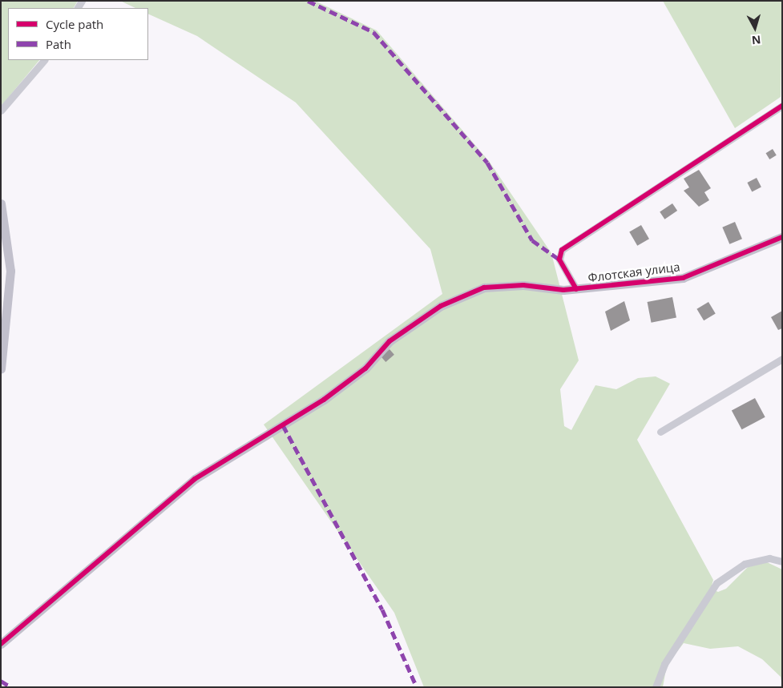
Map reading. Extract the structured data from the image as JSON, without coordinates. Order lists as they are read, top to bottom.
{
  "streets": {
    "street": ["Флотская улица"]
  },
  "legend": ["Cycle path", "Path"],
  "north": "bottom"
}
